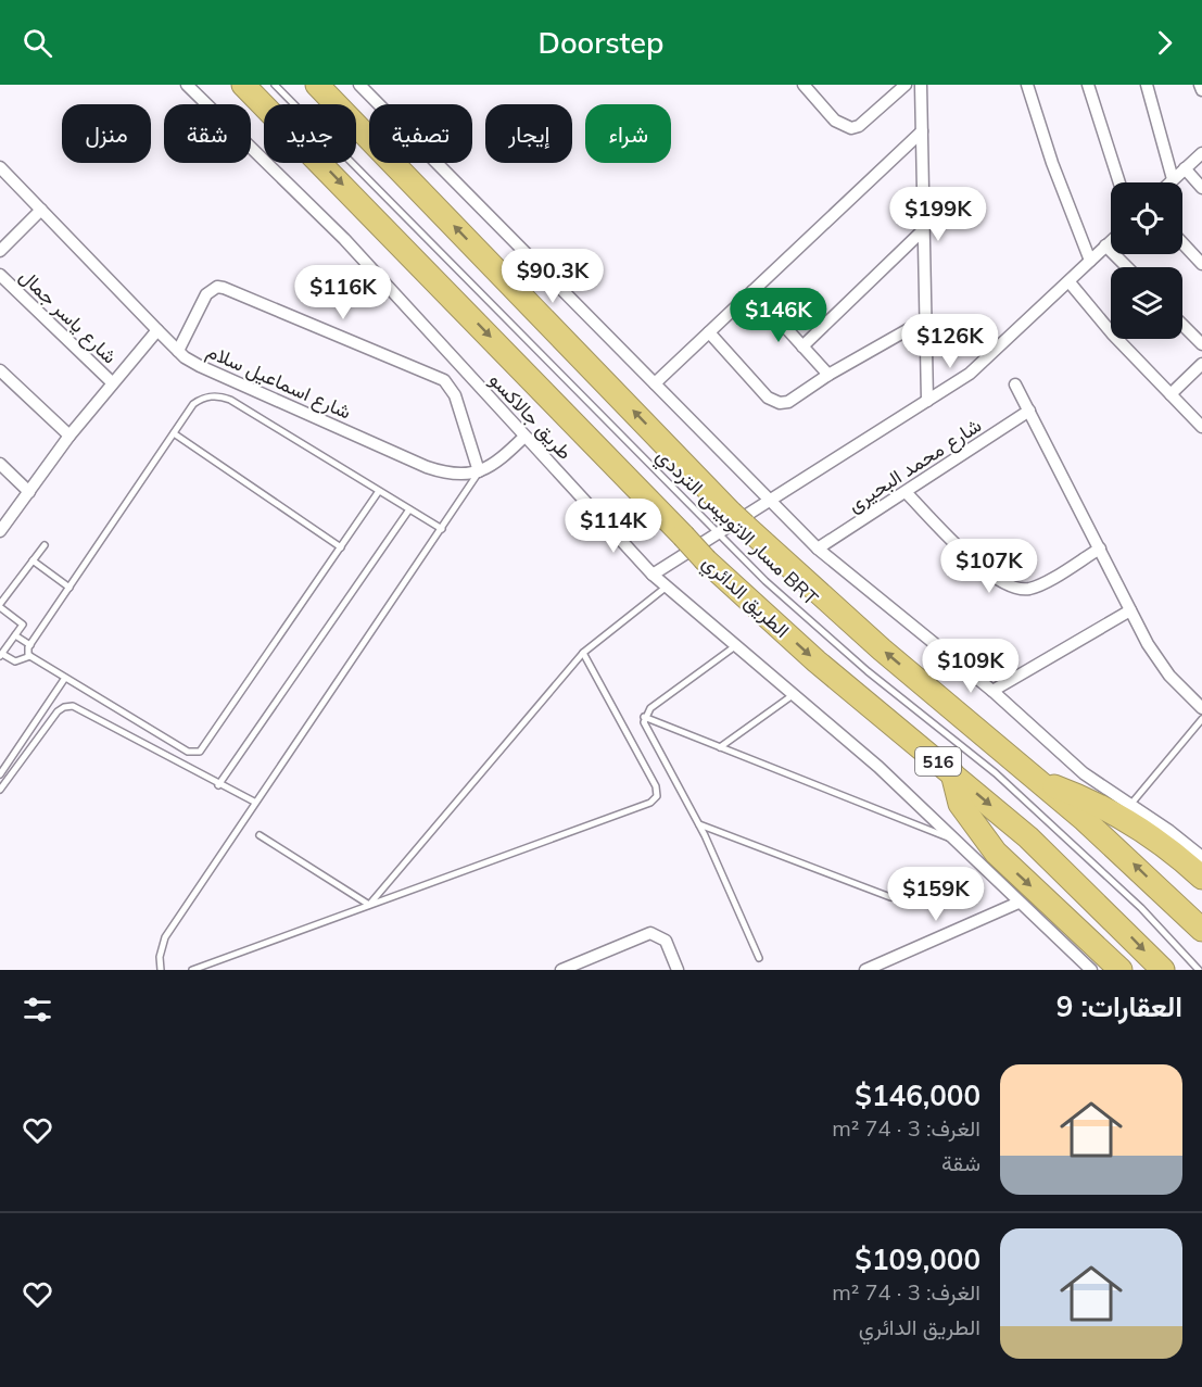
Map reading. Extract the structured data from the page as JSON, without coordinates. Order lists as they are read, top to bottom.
{
  "streets": {
    "highway": ["الطريق الدائري", "516"],
    "street": [
      "شارع ياسر جمال",
      "شارع اسماعيل سلام",
      "طريق جالاكسو",
      "شارع محمد البحيرى"
    ],
    "lane": ["مسار الاتوبيس الترددي BRT"]
  },
  "crossings": [
    ["شارع اسماعيل سلام", "طريق جالاكسو"]
  ],
  "page": {
    "header": "Doorstep",
    "chip": [
      "شراء",
      "إيجار",
      "تصفية",
      "جديد",
      "شقة",
      "منزل"
    ],
    "price": [
      "$199K",
      "$90.3K",
      "$116K",
      "$146K",
      "$126K",
      "$114K",
      "$107K",
      "$109K",
      "$159K"
    ],
    "heading": "العقارات: 9",
    "list": [
      {
        "name": "$146,000",
        "note": "الغرف: 3 · 74 m² · شقة"
      },
      {
        "name": "$109,000",
        "note": "الغرف: 3 · 74 m² · الطريق الدائري"
      }
    ]
  }
}
